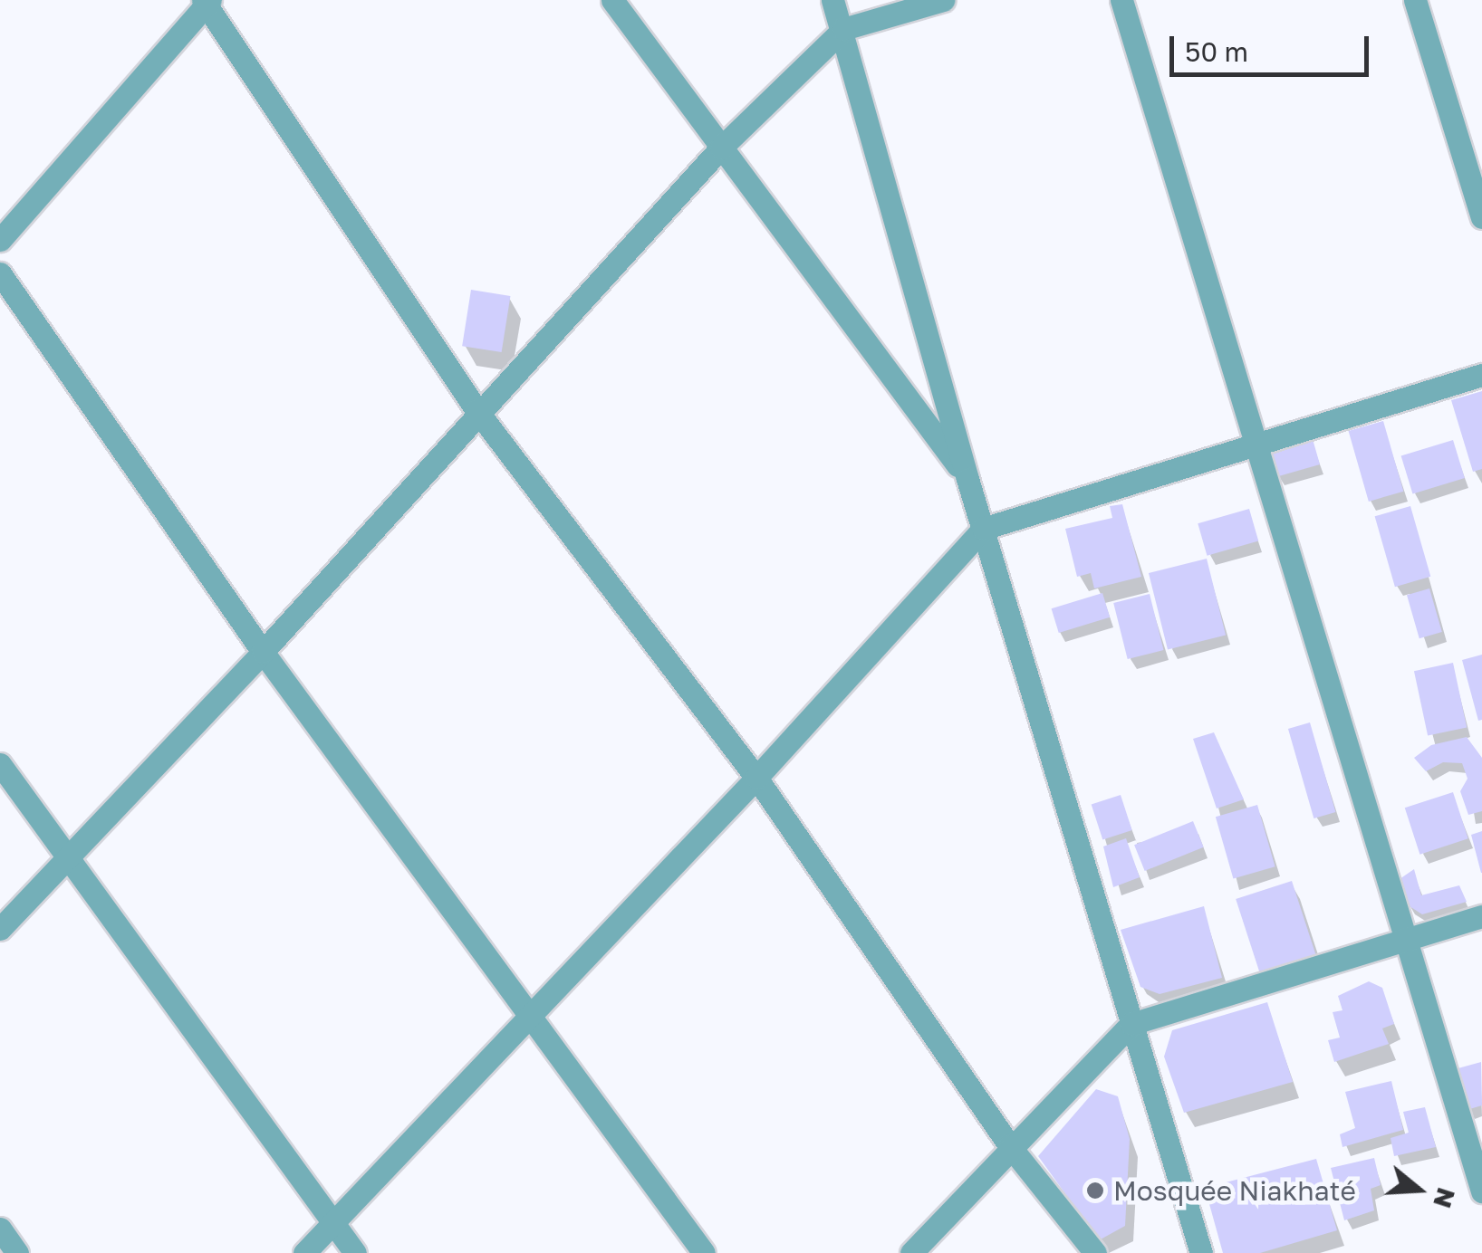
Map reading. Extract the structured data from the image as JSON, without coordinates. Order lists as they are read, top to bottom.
{
  "places": ["Mosquée Niakhaté"],
  "scale_bar": "50 m",
  "north": "right"
}
